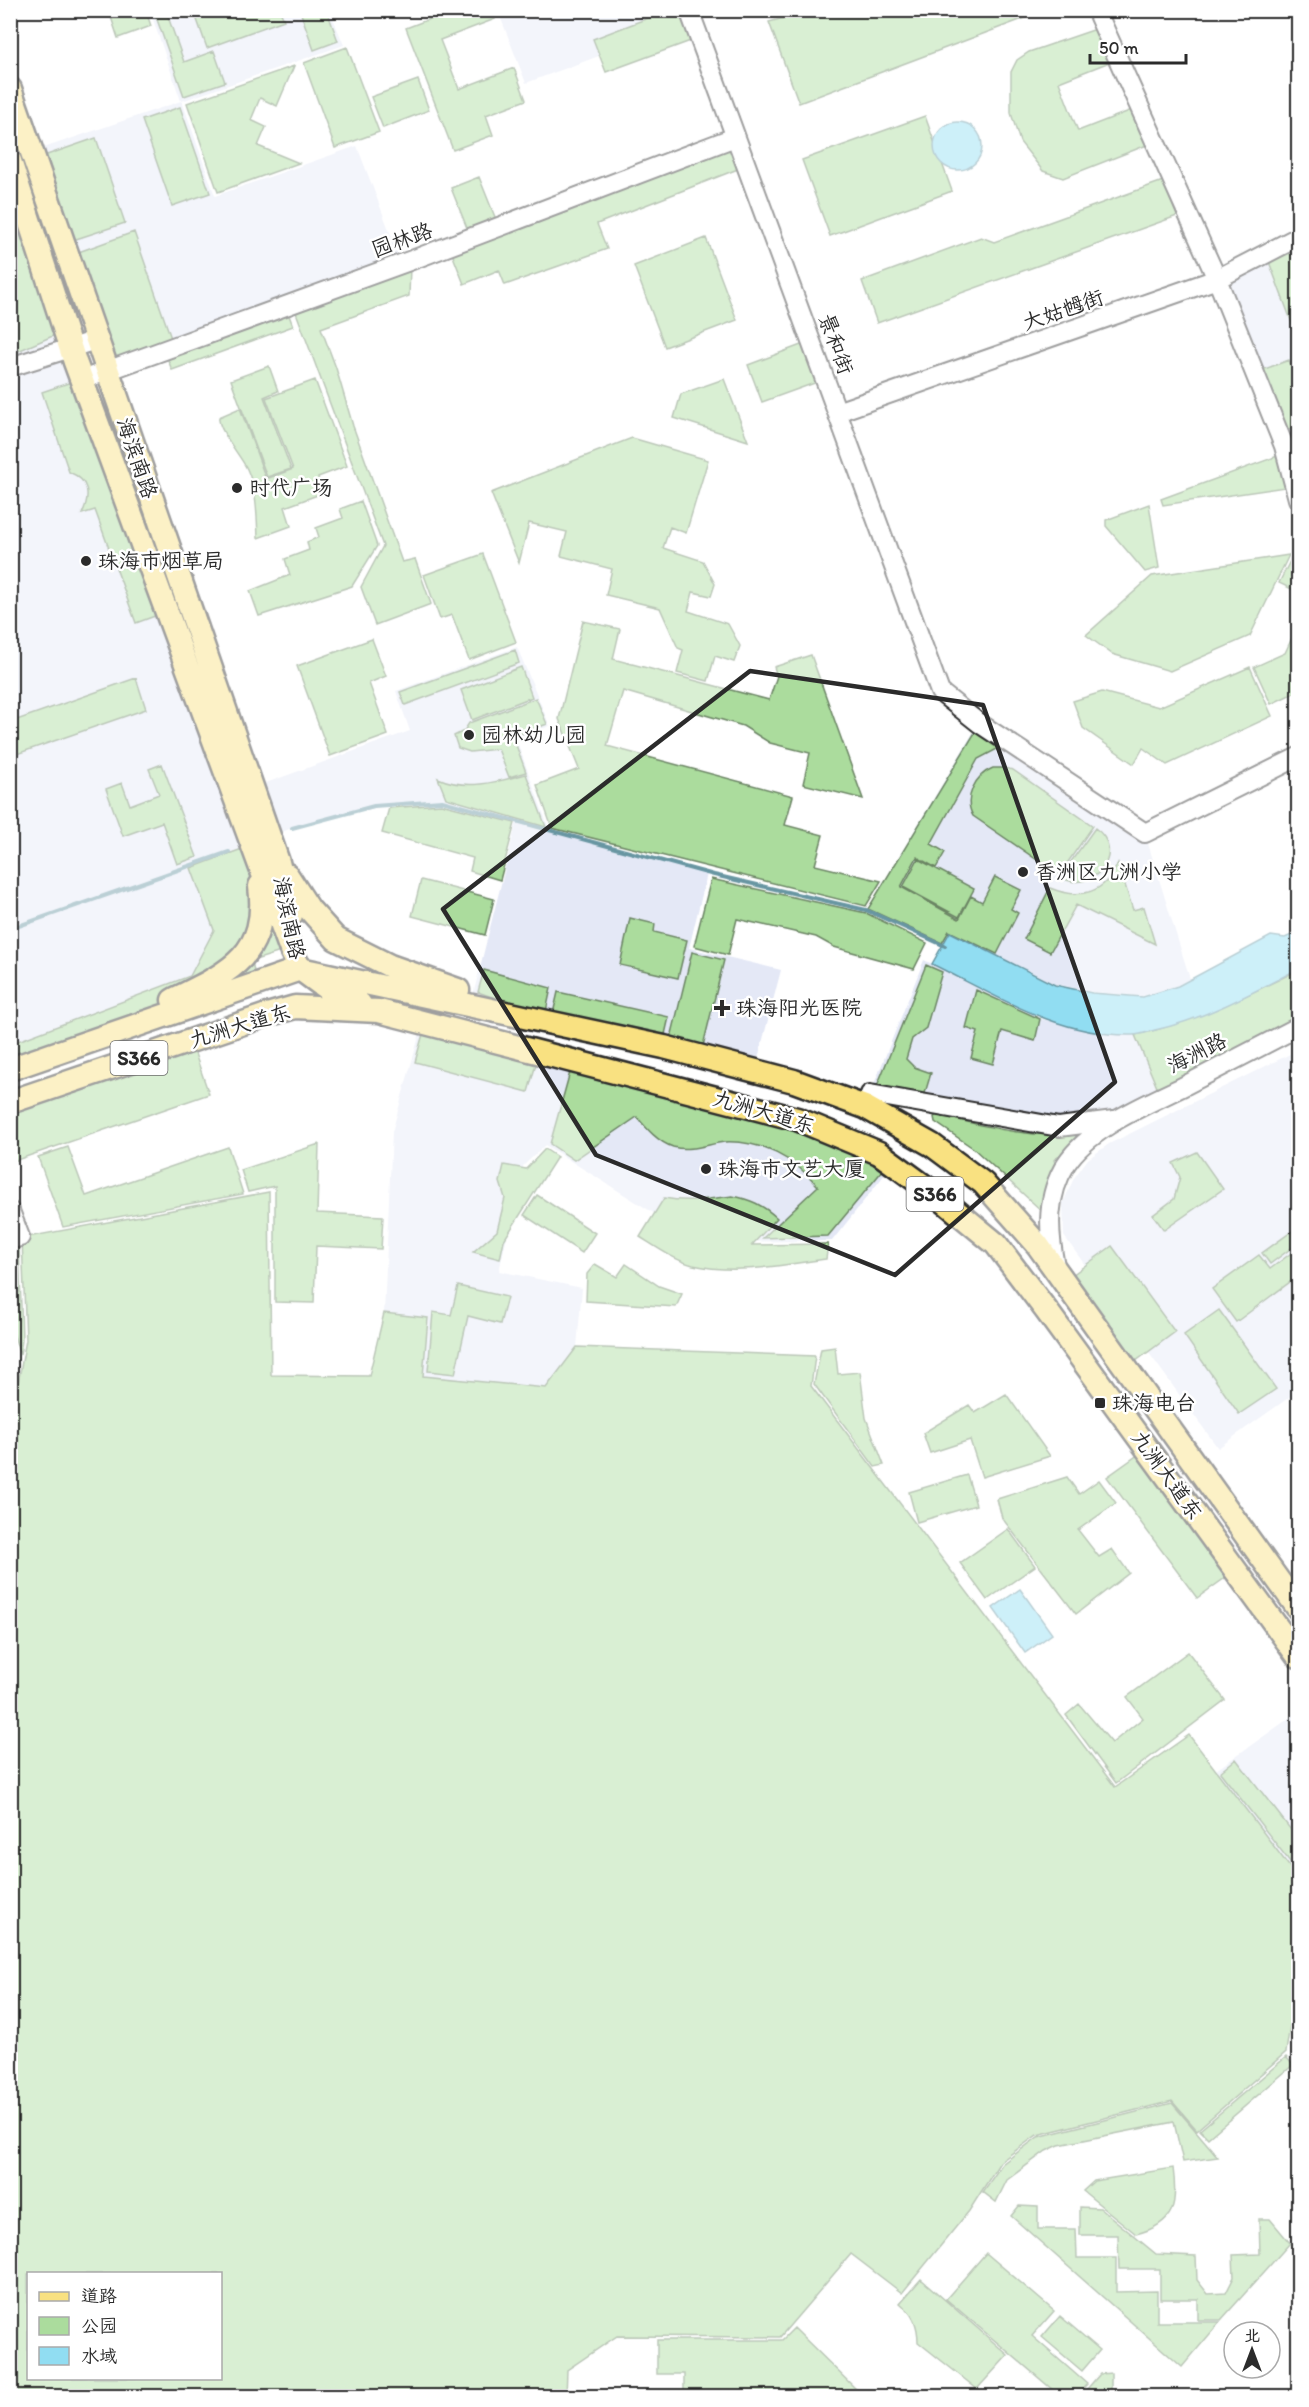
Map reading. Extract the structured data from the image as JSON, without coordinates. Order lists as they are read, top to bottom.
{
  "streets": {
    "main road": ["海滨南路", "九洲大道东", "S366"],
    "street": [
      "园林路",
      "大姑乸街",
      "景和街",
      "海洲路"
    ]
  },
  "crossings": [
    ["园林路", "景和街"],
    ["园林路", "海滨南路"],
    ["大姑乸街", "景和街"],
    ["海滨南路", "九洲大道东"]
  ],
  "places": {
    "other": [
      "时代广场",
      "珠海市烟草局",
      "园林幼儿园",
      "香洲区九洲小学",
      "珠海市文艺大厦"
    ],
    "health": ["珠海阳光医院"],
    "transit": ["珠海电台"]
  },
  "legend": ["道路", "公园", "水域"],
  "scale_bar": "50 m",
  "north": "top"
}
